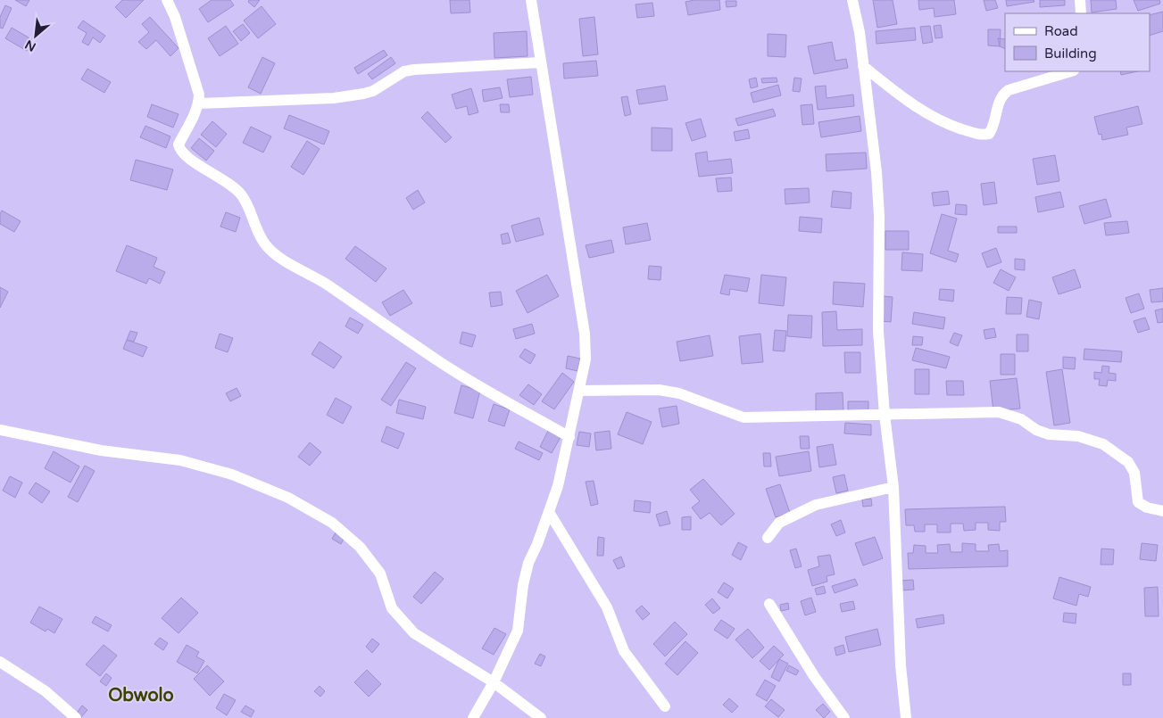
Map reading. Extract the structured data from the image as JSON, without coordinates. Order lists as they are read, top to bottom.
{
  "districts": ["Obwolo"],
  "legend": ["Road", "Building"],
  "north": "bottom left"
}
